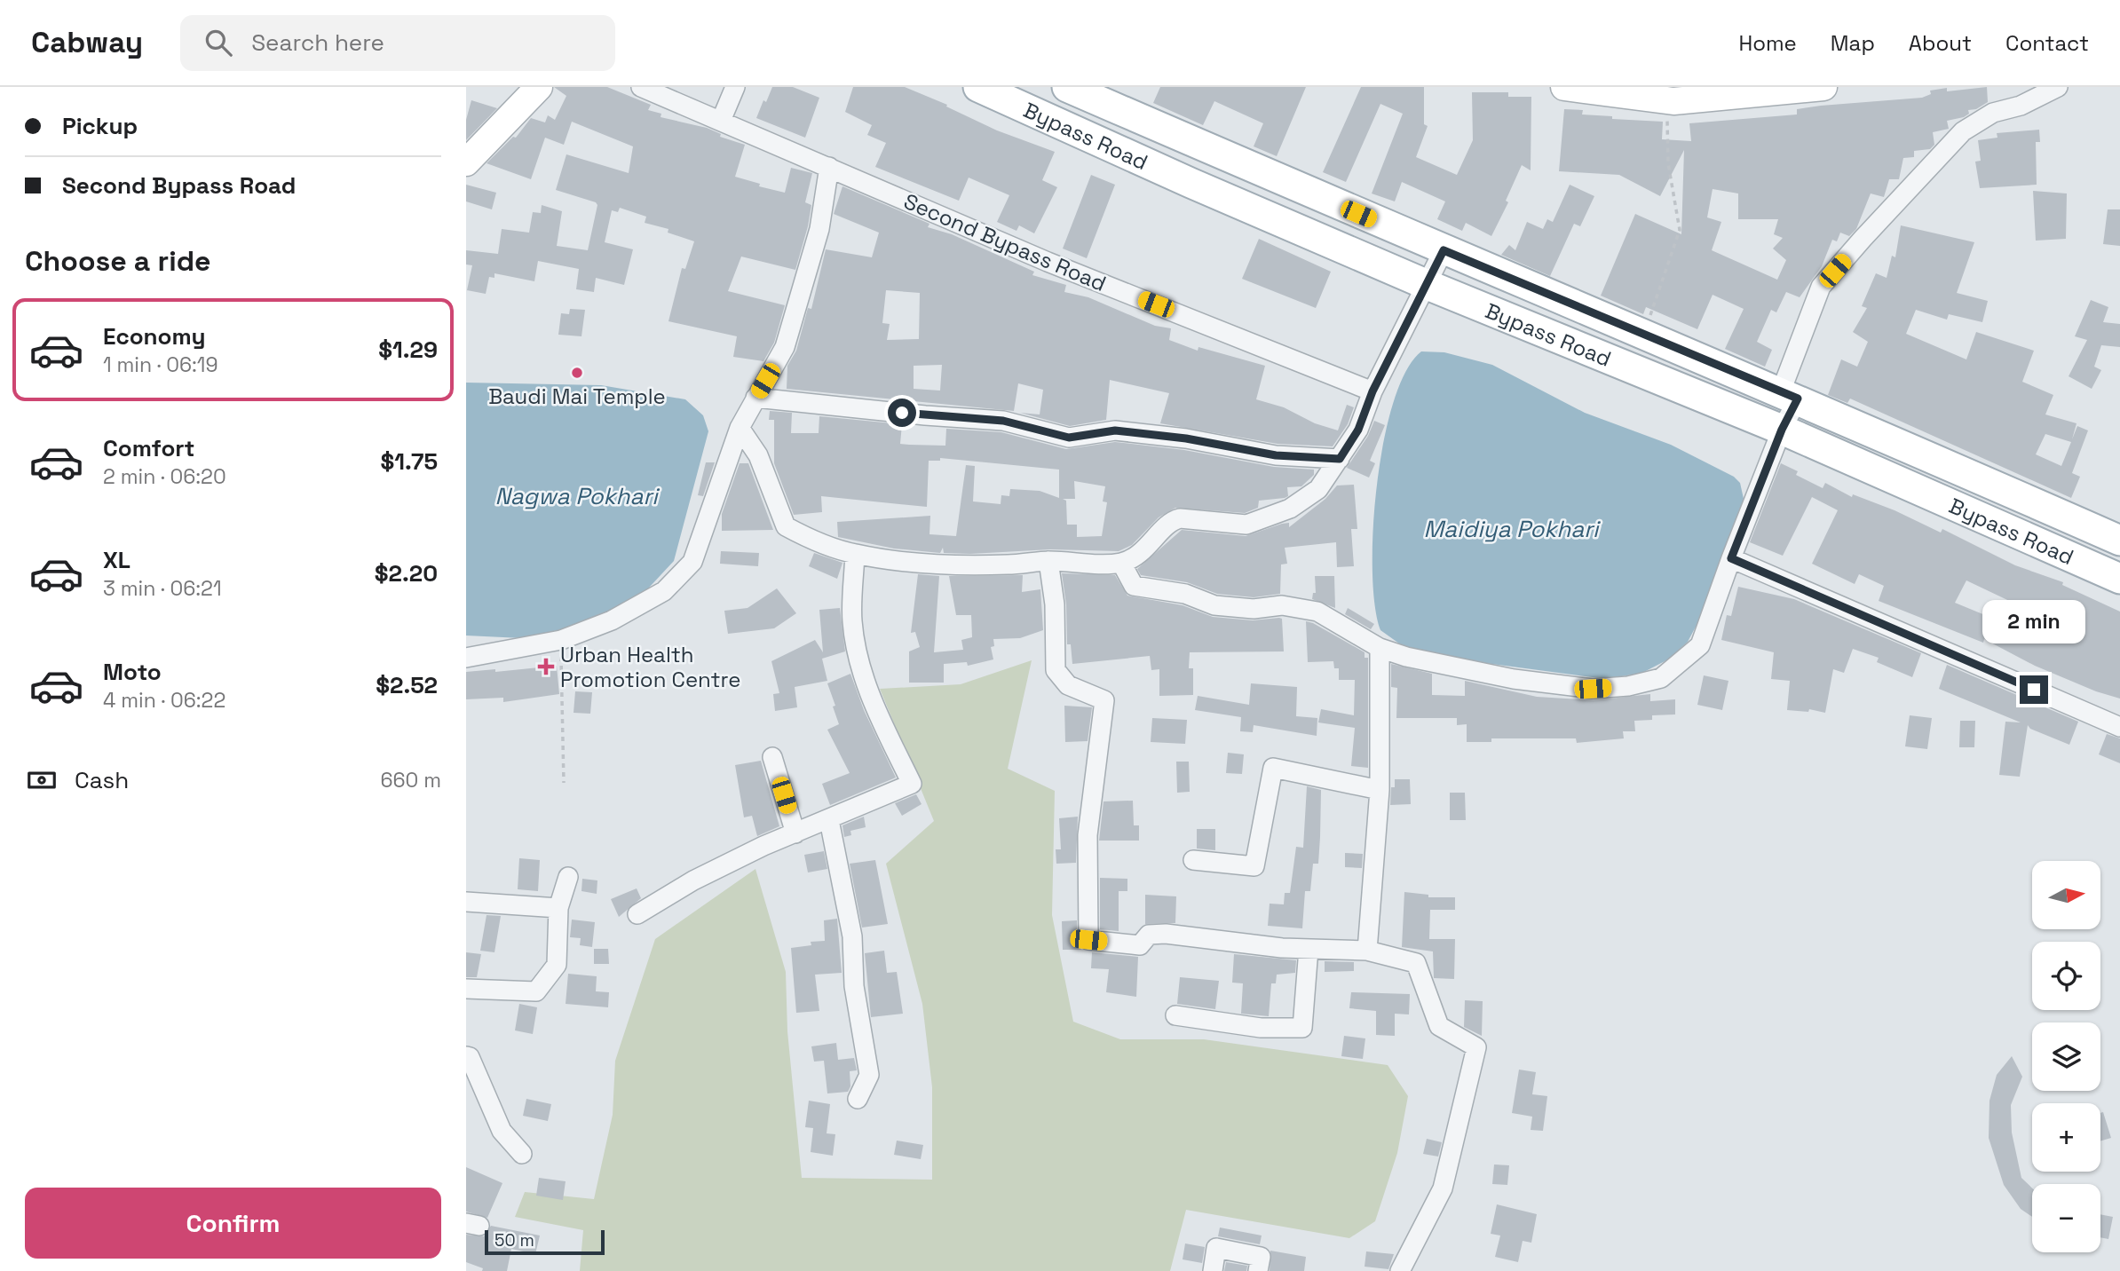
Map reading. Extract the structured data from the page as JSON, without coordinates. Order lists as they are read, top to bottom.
{
  "streets": {
    "main road": ["Bypass Road"],
    "street": ["Second Bypass Road"]
  },
  "water": ["Nagwa Pokhari", "Maidiya Pokhari"],
  "places": {
    "other": ["Baudi Mai Temple"],
    "health": ["Urban Health Promotion Centre"]
  },
  "scale_bar": "50 m",
  "north": "right",
  "page": {
    "header": "Cabway",
    "search": "Search here",
    "nav": [
      "Home",
      "Map",
      "About",
      "Contact"
    ],
    "banner": ["Pickup", "Second Bypass Road"],
    "heading": "Choose a ride",
    "list": [
      {
        "name": "Economy",
        "note": "1 min · 06:19",
        "value": "$1.29"
      },
      {
        "name": "Comfort",
        "note": "2 min · 06:20",
        "value": "$1.75"
      },
      {
        "name": "XL",
        "note": "3 min · 06:21",
        "value": "$2.20"
      },
      {
        "name": "Moto",
        "note": "4 min · 06:22",
        "value": "$2.52"
      }
    ],
    "bubble": "2 min",
    "pay": ["Cash", "660 m"],
    "map_buttons": ["+", "−"],
    "buttons": "Confirm",
    "scale": "50 m"
  }
}
